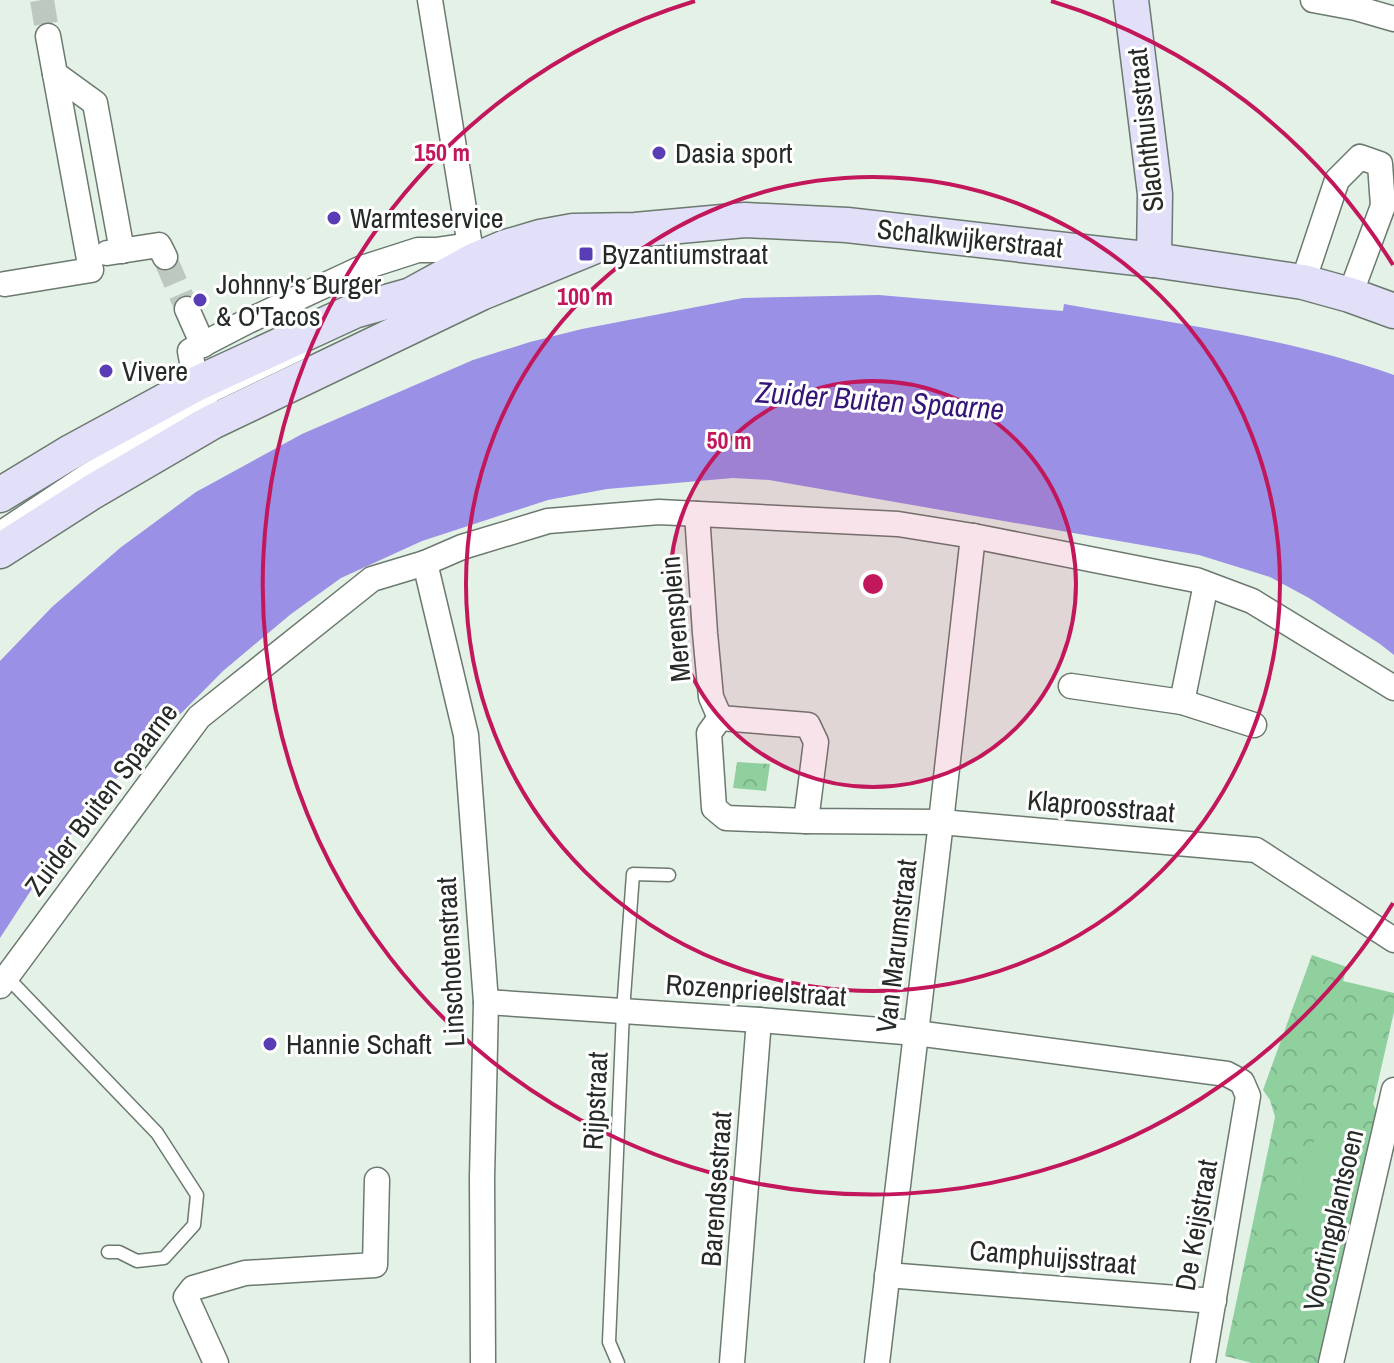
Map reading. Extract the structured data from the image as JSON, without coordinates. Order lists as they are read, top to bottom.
{
  "streets": {
    "main road": ["Slachthuisstraat", "Schalkwijkerstraat"],
    "street": [
      "Merensplein",
      "Zuider Buiten Spaarne",
      "Klaproosstraat",
      "Van Marumstraat",
      "Linschotenstraat",
      "Rozenprieelstraat",
      "Barendsestraat",
      "Voortingplantsoen",
      "De Keijstraat",
      "Camphuijsstraat"
    ],
    "lane": ["Rijpstraat"]
  },
  "crossings": [
    ["Slachthuisstraat", "Schalkwijkerstraat"],
    ["Merensplein", "Zuider Buiten Spaarne"],
    ["Zuider Buiten Spaarne", "Van Marumstraat"],
    ["Zuider Buiten Spaarne", "Linschotenstraat"],
    ["Klaproosstraat", "Van Marumstraat"],
    ["Van Marumstraat", "Rozenprieelstraat"],
    ["Van Marumstraat", "Camphuijsstraat"],
    ["Linschotenstraat", "Rozenprieelstraat"],
    ["Rozenprieelstraat", "Rijpstraat"],
    ["Rozenprieelstraat", "Barendsestraat"],
    ["Rozenprieelstraat", "De Keijstraat"],
    ["De Keijstraat", "Camphuijsstraat"]
  ],
  "water": ["Zuider Buiten Spaarne"],
  "places": {
    "other": [
      "Dasia sport",
      "Warmteservice",
      "Johnny's Burger & O'Tacos",
      "Vivere",
      "Hannie Schaft"
    ],
    "transit": ["Byzantiumstraat"]
  },
  "rings": ["150 m", "100 m", "50 m"]
}
